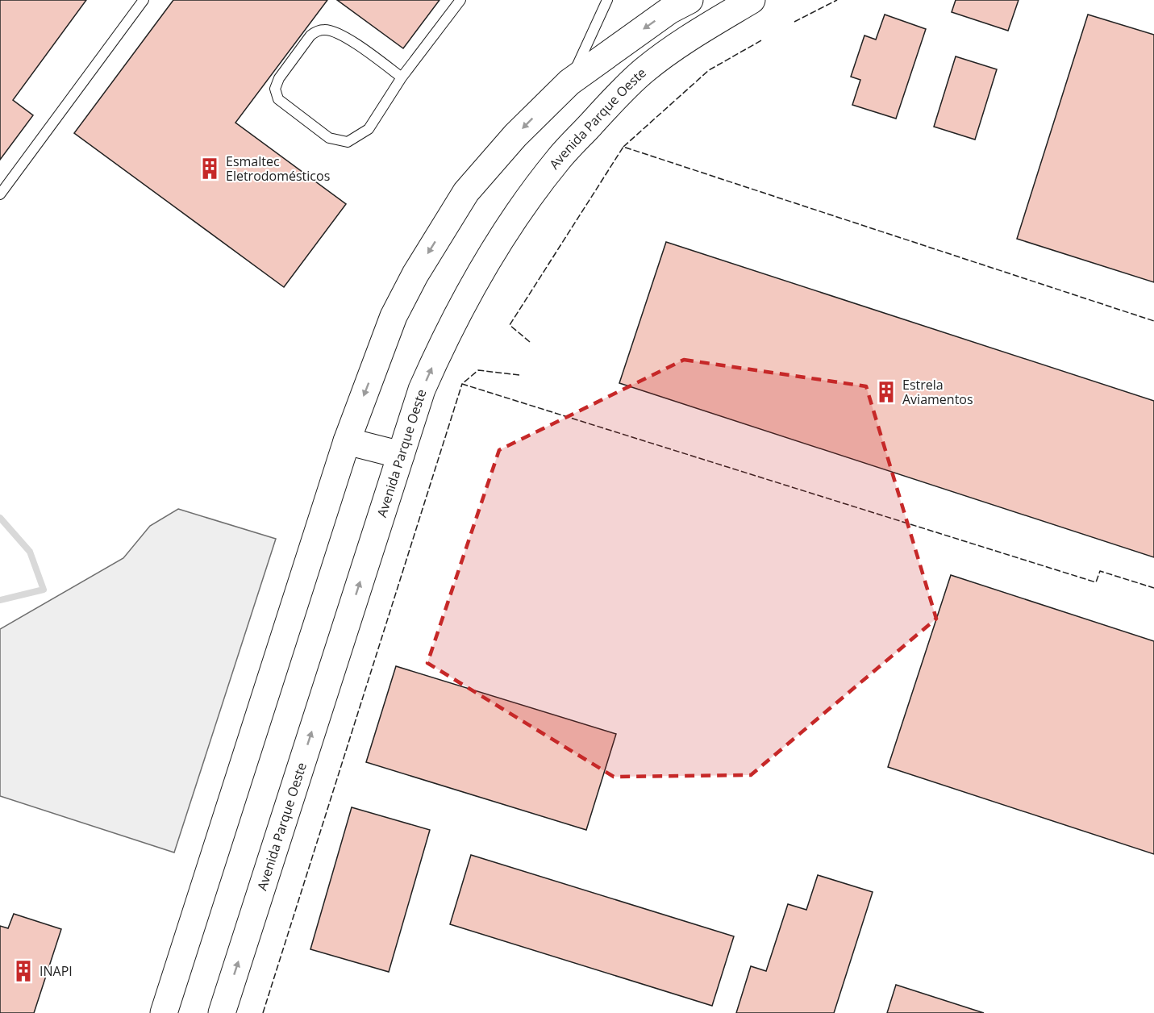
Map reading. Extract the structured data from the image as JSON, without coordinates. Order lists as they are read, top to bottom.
{
  "streets": {
    "street": ["Avenida Parque Oeste"]
  },
  "places": {
    "building": ["Esmaltec Eletrodomésticos", "Estrela Aviamentos", "INAPI"]
  }
}
